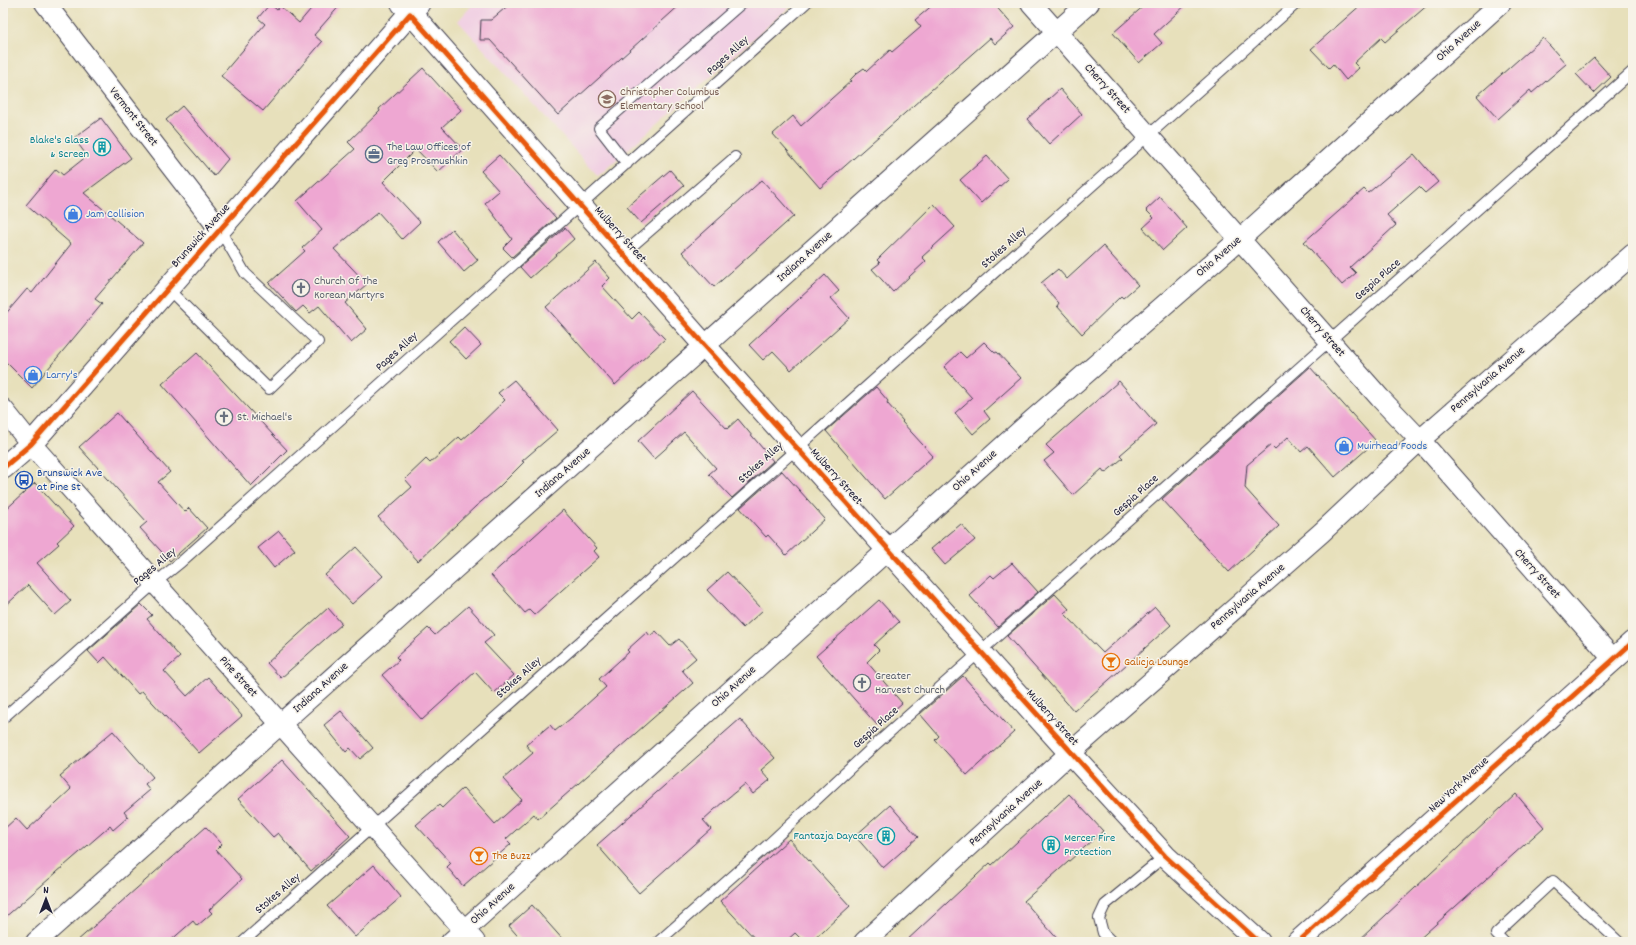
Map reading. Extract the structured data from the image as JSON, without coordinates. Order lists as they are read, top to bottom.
{
  "streets": {
    "street": [
      "Ohio Avenue",
      "Cherry Street",
      "Vermont Street",
      "Mulberry Street",
      "Brunswick Avenue",
      "Indiana Avenue",
      "Pennsylvania Avenue",
      "Pine Street",
      "New York Avenue"
    ],
    "lane": ["Pages Alley", "Stokes Alley", "Gespia Place"]
  },
  "crossings": [
    ["Ohio Avenue", "Cherry Street"],
    ["Ohio Avenue", "Mulberry Street"],
    ["Ohio Avenue", "Pine Street"],
    ["Pages Alley", "Mulberry Street"],
    ["Pages Alley", "Pine Street"],
    ["Cherry Street", "Stokes Alley"],
    ["Cherry Street", "Indiana Avenue"],
    ["Cherry Street", "Gespia Place"],
    ["Cherry Street", "Pennsylvania Avenue"],
    ["Cherry Street", "New York Avenue"],
    ["Vermont Street", "Brunswick Avenue"],
    ["Mulberry Street", "Brunswick Avenue"],
    ["Mulberry Street", "Stokes Alley"],
    ["Mulberry Street", "Indiana Avenue"],
    ["Mulberry Street", "Gespia Place"],
    ["Mulberry Street", "Pennsylvania Avenue"],
    ["Brunswick Avenue", "Pine Street"],
    ["Stokes Alley", "Pine Street"],
    ["Indiana Avenue", "Pine Street"]
  ],
  "places": {
    "school or university": ["Christopher Columbus Elementary School"],
    "building": ["Blake's Glass & Screen", "Fantazja Daycare", "Mercer Fire Protection"],
    "office": ["The Law Offices of Greg Prosmushkin"],
    "shop": ["Jam Collision", "Larry's", "Muirhead Foods"],
    "church": ["Church Of The Korean Martyrs", "St. Michael's", "Greater Harvest Church"],
    "bus stop": ["Brunswick Ave at Pine St"],
    "bar": ["Galicja Lounge", "The Buzz"]
  },
  "north": "top"
}
